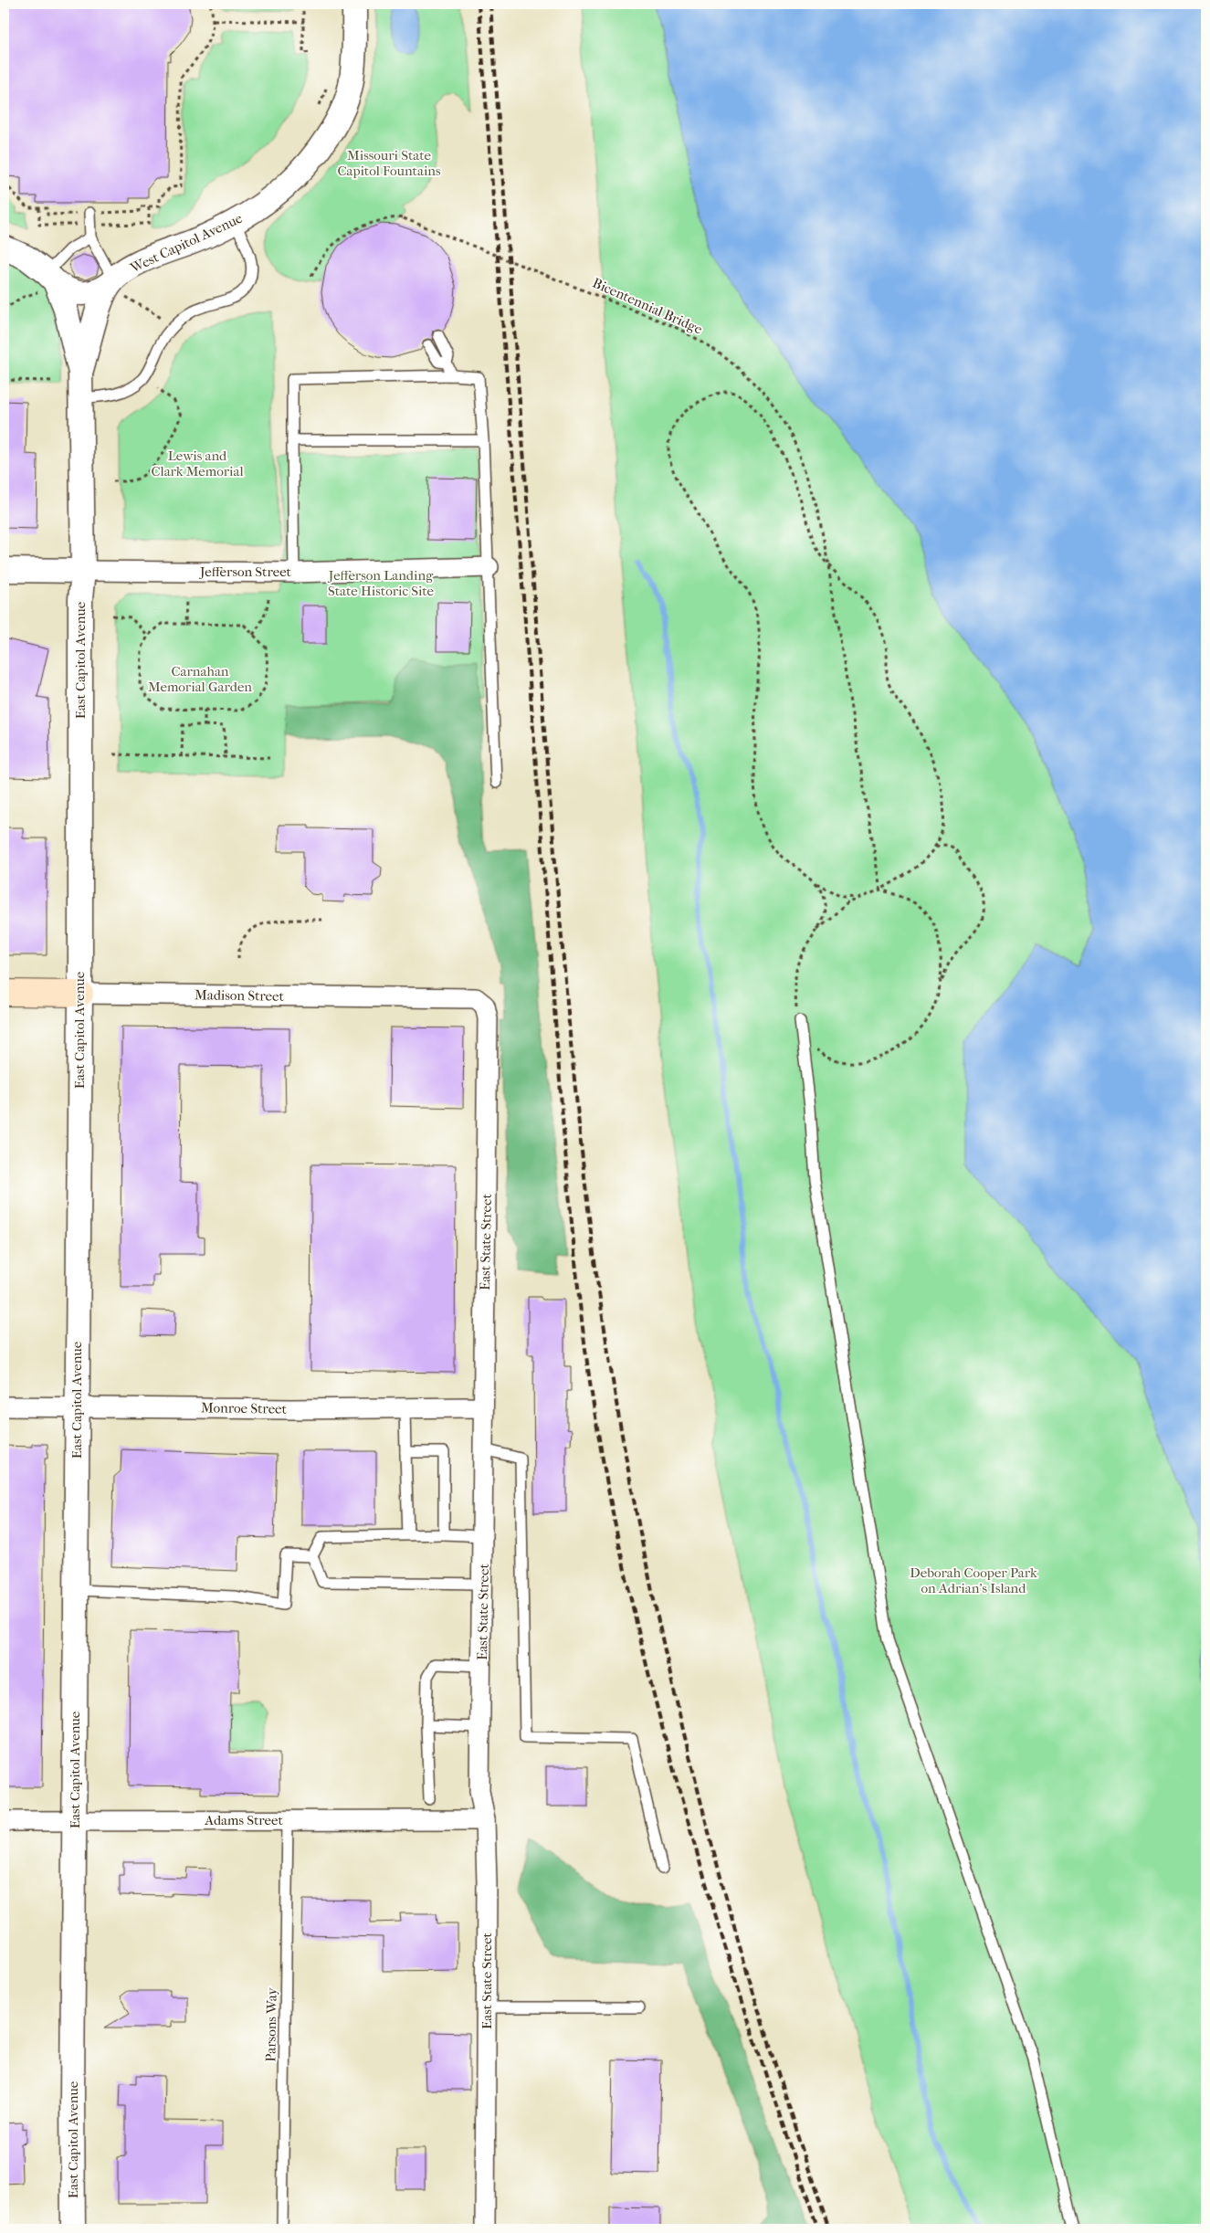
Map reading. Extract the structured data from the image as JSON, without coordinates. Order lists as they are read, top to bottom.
{
  "streets": {
    "main road": ["Madison Street"],
    "street": [
      "West Capitol Avenue",
      "Jefferson Street",
      "East Capitol Avenue",
      "East State Street",
      "Monroe Street",
      "Adams Street"
    ],
    "lane": ["Parsons Way"],
    "path": ["Bicentennial Bridge"]
  },
  "crossings": [
    ["Jefferson Street", "East Capitol Avenue"],
    ["East Capitol Avenue", "Madison Street"],
    ["East Capitol Avenue", "Monroe Street"],
    ["East Capitol Avenue", "Adams Street"],
    ["Madison Street", "East State Street"],
    ["East State Street", "Monroe Street"],
    ["East State Street", "Adams Street"],
    ["Adams Street", "Parsons Way"]
  ],
  "parks": [
    "Missouri State Capitol Fountains",
    "Lewis and Clark Memorial",
    "Jefferson Landing State Historic Site",
    "Carnahan Memorial Garden",
    "Deborah Cooper Park on Adrian's Island"
  ]
}
